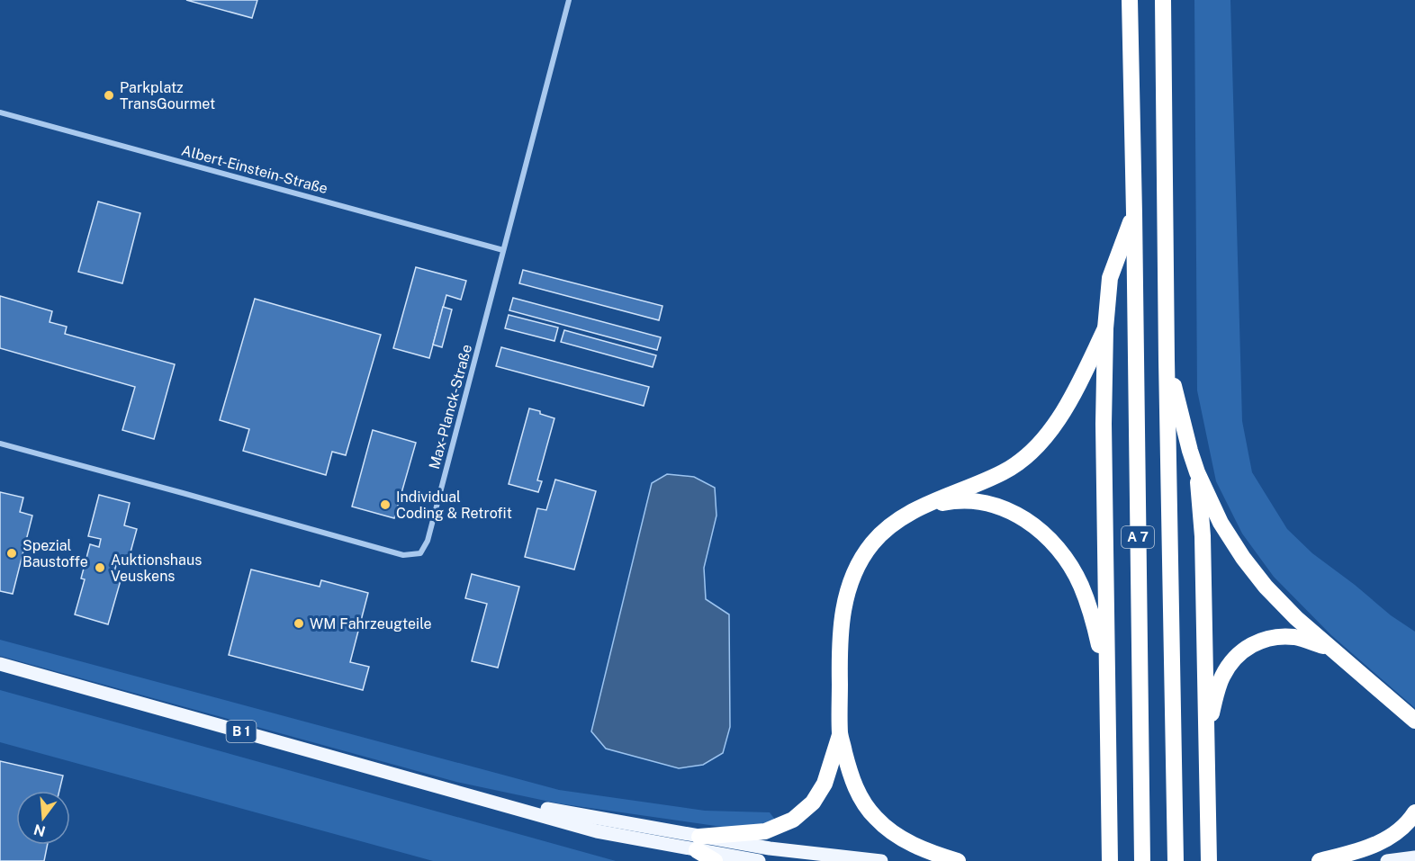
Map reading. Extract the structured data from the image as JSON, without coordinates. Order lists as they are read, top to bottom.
{
  "streets": {
    "highway": ["A 7"],
    "main road": ["B 1"],
    "street": ["Albert-Einstein-Straße", "Max-Planck-Straße"]
  },
  "crossings": [
    ["Albert-Einstein-Straße", "Max-Planck-Straße"]
  ],
  "places": [
    "Parkplatz TransGourmet",
    "Individual Coding & Retrofit",
    "Spezial Baustoffe",
    "Auktionshaus Veuskens",
    "WM Fahrzeugteile"
  ],
  "north": "bottom"
}
